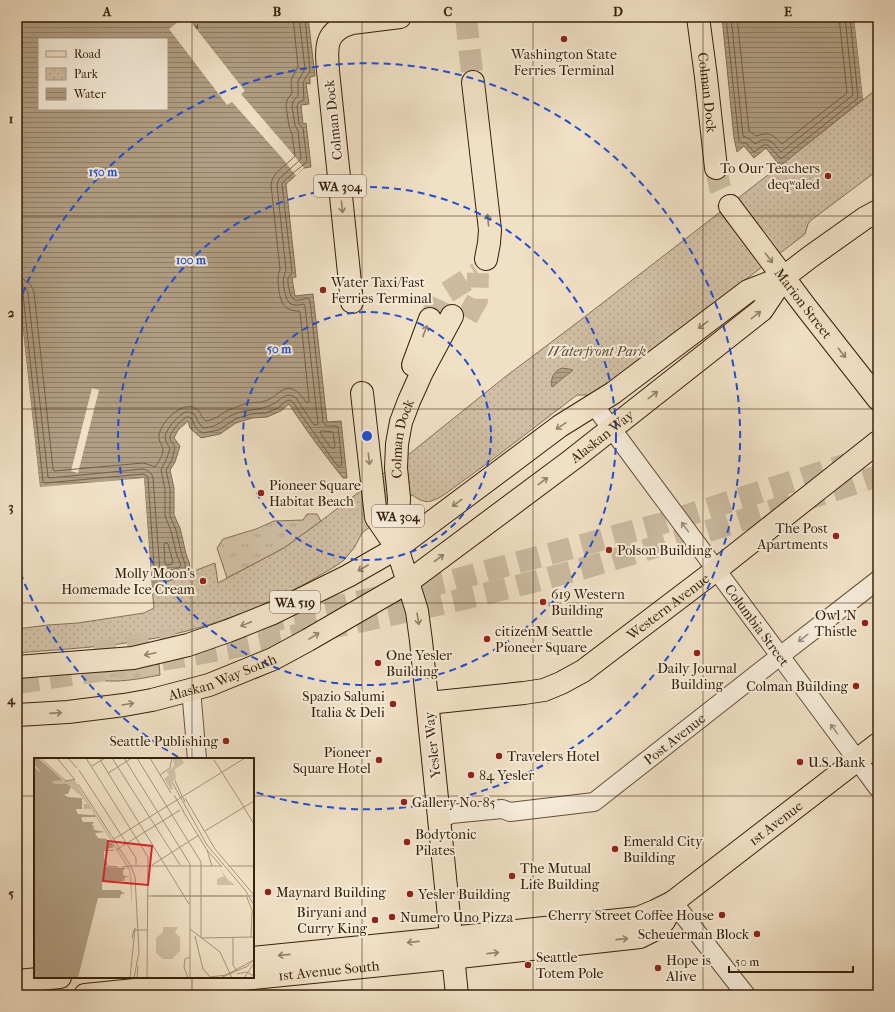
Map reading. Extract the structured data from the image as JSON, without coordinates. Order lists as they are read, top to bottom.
{
  "streets": {
    "main road": [
      "Colman Dock",
      "WA 304",
      "Marion Street",
      "Alaskan Way",
      "WA 519",
      "Western Avenue",
      "Alaskan Way South",
      "Yesler Way",
      "1st Avenue",
      "1st Avenue South"
    ],
    "street": ["Columbia Street", "Post Avenue"]
  },
  "crossings": [
    ["Colman Dock", "Alaskan Way"],
    ["Colman Dock", "WA 519"],
    ["Colman Dock", "Alaskan Way South"],
    ["Colman Dock", "Yesler Way"],
    ["Marion Street", "Alaskan Way"],
    ["Alaskan Way", "WA 519"],
    ["Alaskan Way", "Columbia Street"],
    ["Alaskan Way", "Alaskan Way South"],
    ["Alaskan Way", "Yesler Way"],
    ["Western Avenue", "Columbia Street"],
    ["Western Avenue", "Yesler Way"],
    ["Columbia Street", "Post Avenue"],
    ["Columbia Street", "1st Avenue"],
    ["Alaskan Way South", "Yesler Way"],
    ["Post Avenue", "Yesler Way"],
    ["Yesler Way", "1st Avenue"],
    ["Yesler Way", "1st Avenue South"],
    ["1st Avenue", "1st Avenue South"]
  ],
  "one_way": ["Marion Street", "Columbia Street"],
  "parks": ["Waterfront Park"],
  "places": [
    "Washington State Ferries Terminal",
    "To Our Teachers deqʷaled",
    "Water Taxi/Fast Ferries Terminal",
    "Pioneer Square Habitat Beach",
    "The Post Apartments",
    "Polson Building",
    "Molly Moon's Homemade Ice Cream",
    "619 Western Building",
    "Owl 'N Thistle",
    "citizenM Seattle Pioneer Square",
    "Daily Journal Building",
    "One Yesler Building",
    "Colman Building",
    "Spazio Salumi Italia & Deli",
    "Seattle Publishing",
    "Travelers Hotel",
    "Pioneer Square Hotel",
    "U.S. Bank",
    "84 Yesler",
    "Gallery No. 85",
    "Bodytonic Pilates",
    "Emerald City Building",
    "The Mutual Life Building",
    "Maynard Building",
    "Yesler Building",
    "Cherry Street Coffee House",
    "Numero Uno Pizza",
    "Biryani and Curry King",
    "Scheuerman Block",
    "Seattle Totem Pole",
    "Hope is Alive"
  ],
  "legend": ["Road", "Park", "Water"],
  "scale_bar": "50 m",
  "grid": {
    "columns": [
      "A",
      "B",
      "C",
      "D",
      "E"
    ],
    "rows": [
      "1",
      "2",
      "3",
      "4",
      "5"
    ]
  },
  "rings": ["150 m", "100 m", "50 m"]
}
